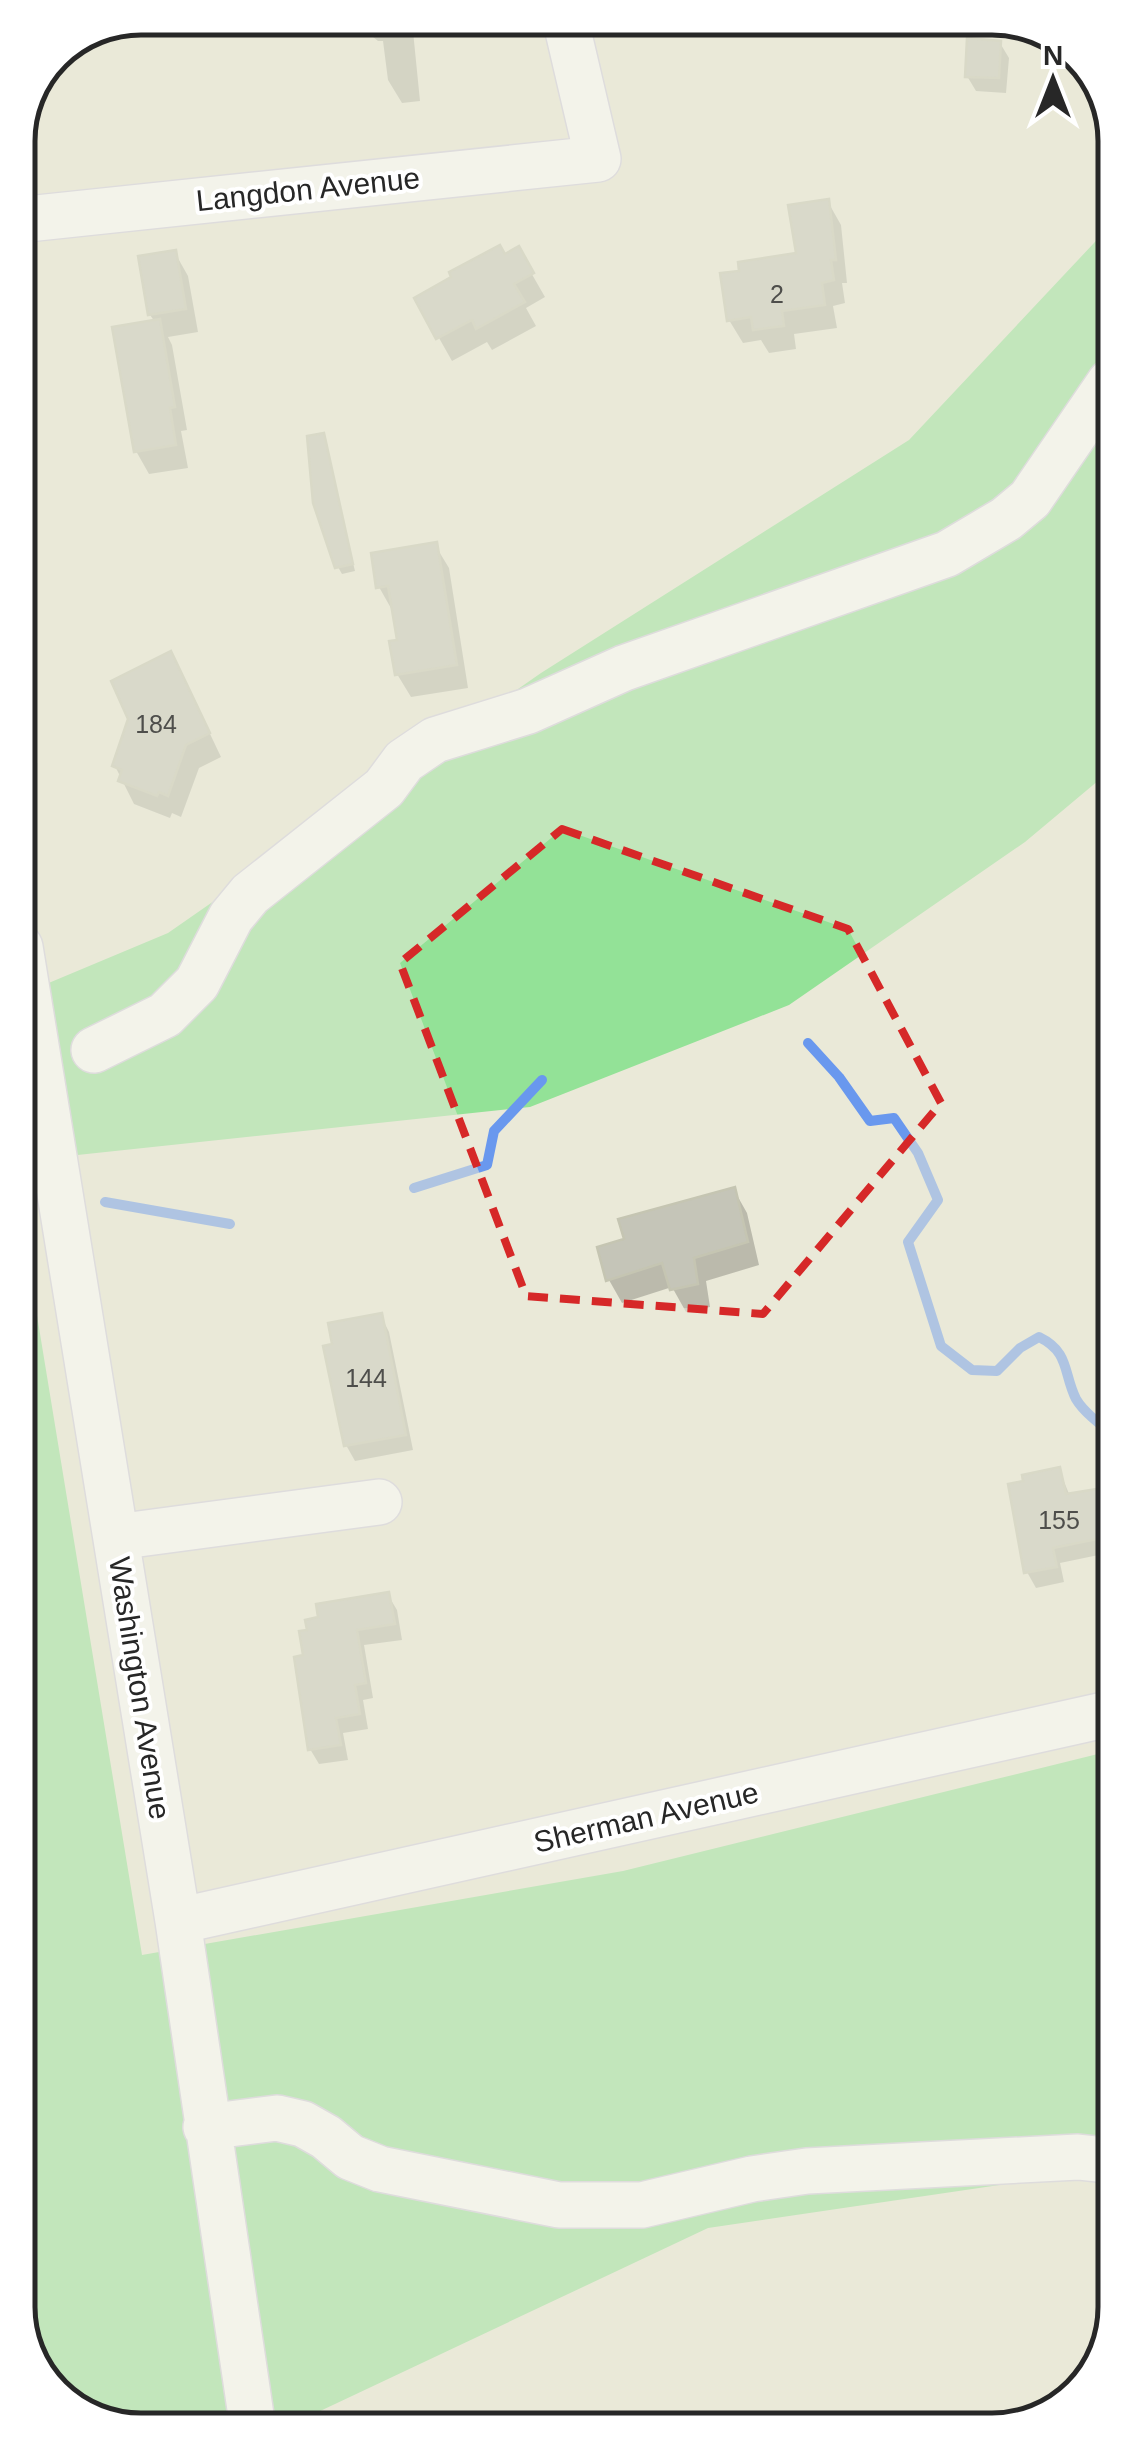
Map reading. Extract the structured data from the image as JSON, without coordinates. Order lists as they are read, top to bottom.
{
  "streets": {
    "street": ["Langdon Avenue", "Washington Avenue", "Sherman Avenue"]
  },
  "crossings": [
    ["Washington Avenue", "Sherman Avenue"]
  ],
  "house_numbers": [
    "2",
    "184",
    "144",
    "155"
  ],
  "north": "top"
}
